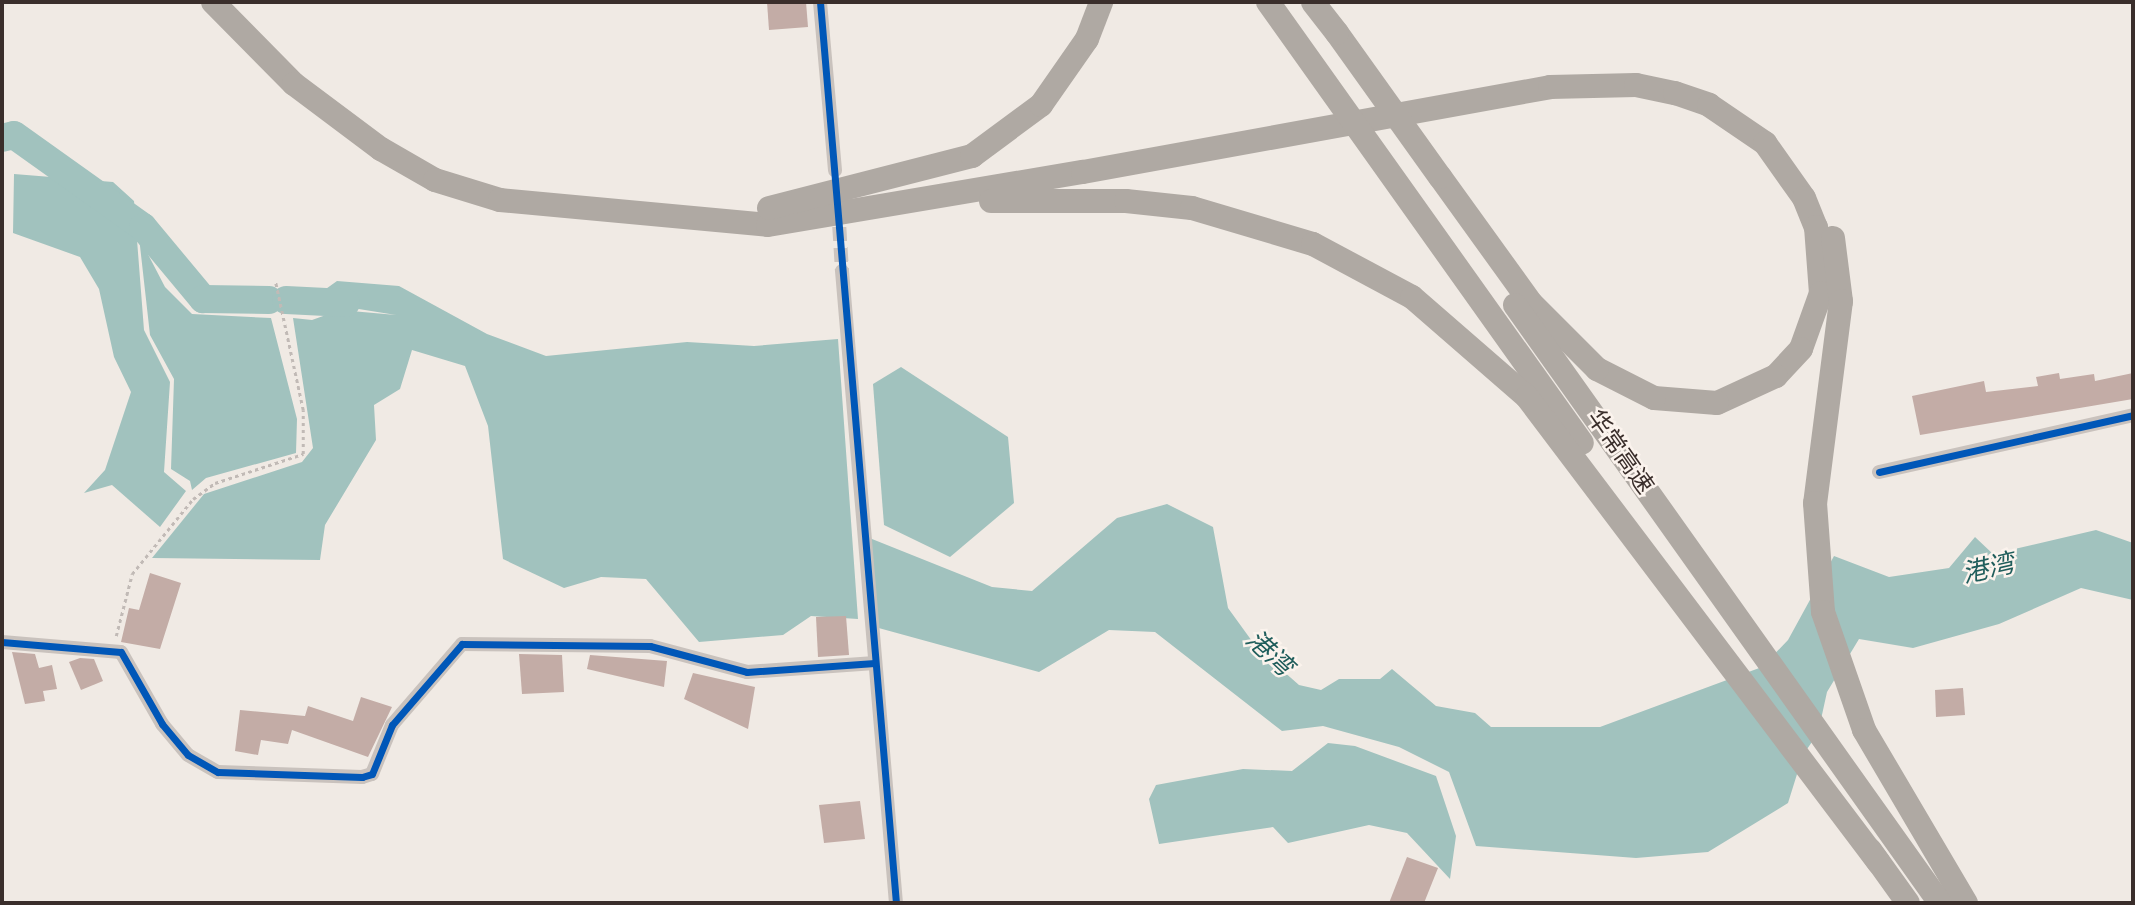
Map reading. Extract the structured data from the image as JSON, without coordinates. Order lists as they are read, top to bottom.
{
  "streets": {
    "highway": ["华常高速"]
  },
  "water": ["港湾"]
}
